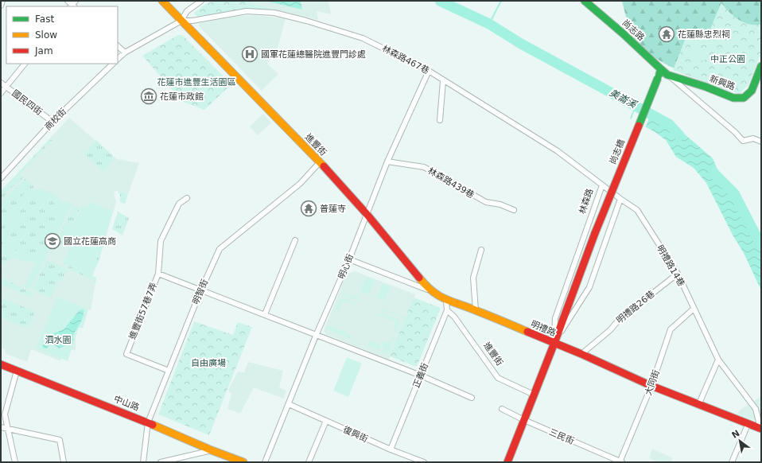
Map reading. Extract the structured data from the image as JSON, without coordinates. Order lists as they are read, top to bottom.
{
  "streets": {
    "street": [
      "尚志路",
      "林森路467巷",
      "新興路",
      "國民四街",
      "商校街",
      "進豐街",
      "尚志橋",
      "林森路439巷",
      "林森路",
      "明禮路14巷",
      "明心街",
      "明智街",
      "明禮路26巷",
      "進豐街57巷7弄",
      "明禮路",
      "正義街",
      "大同街",
      "中山路",
      "復興街",
      "三民街"
    ]
  },
  "crossings": [
    ["尚志路", "新興路"],
    ["尚志路", "尚志橋"],
    ["林森路467巷", "進豐街"],
    ["林森路467巷", "林森路"],
    ["林森路467巷", "明心街"],
    ["新興路", "尚志橋"],
    ["國民四街", "商校街"],
    ["進豐街", "林森路"],
    ["進豐街", "明心街"],
    ["進豐街", "明智街"],
    ["進豐街", "明禮路"],
    ["進豐街", "正義街"],
    ["尚志橋", "林森路"],
    ["林森路439巷", "明心街"],
    ["林森路", "明禮路14巷"],
    ["林森路", "明禮路"],
    ["林森路", "三民街"],
    ["明禮路14巷", "明禮路26巷"],
    ["明禮路14巷", "大同街"],
    ["明心街", "明禮路"],
    ["明心街", "復興街"],
    ["明智街", "進豐街57巷7弄"],
    ["明智街", "中山路"],
    ["明禮路26巷", "明禮路"],
    ["明禮路", "正義街"],
    ["明禮路", "大同街"],
    ["正義街", "復興街"],
    ["大同街", "三民街"]
  ],
  "water": ["美崙溪"],
  "parks": [
    "中正公園",
    "花蓮市進豐生活園區",
    "泗水園",
    "自由廣場"
  ],
  "places": {
    "temple": ["花蓮縣忠烈祠", "普蓮寺"],
    "hospital": ["國軍花蓮總醫院進豐門診處"],
    "museum": ["花蓮市政館"],
    "school or university": ["國立花蓮高商"]
  },
  "legend": ["Fast", "Slow", "Jam"],
  "north": "top left"
}
